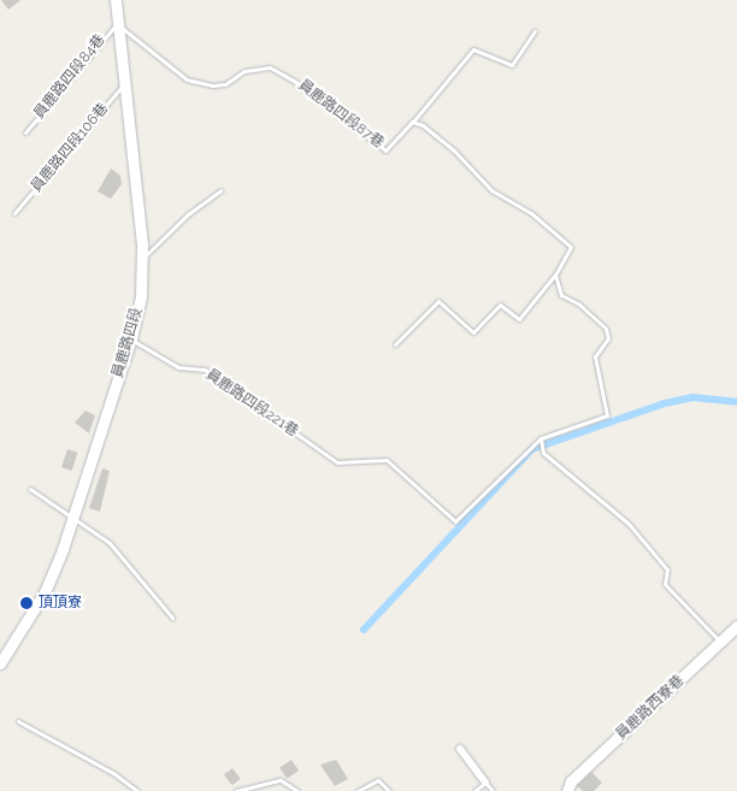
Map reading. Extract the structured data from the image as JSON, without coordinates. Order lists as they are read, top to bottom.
{
  "streets": {
    "main road": ["員鹿路四段", "員鹿路西寮巷"],
    "lane": [
      "員鹿路四段84巷",
      "員鹿路四段87巷",
      "員鹿路四段106巷",
      "員鹿路四段221巷"
    ]
  },
  "crossings": [
    ["員鹿路四段84巷", "員鹿路四段87巷"],
    ["員鹿路四段84巷", "員鹿路四段"],
    ["員鹿路四段87巷", "員鹿路四段"],
    ["員鹿路四段106巷", "員鹿路四段"],
    ["員鹿路四段", "員鹿路四段221巷"]
  ],
  "places": ["頂頂寮"]
}
